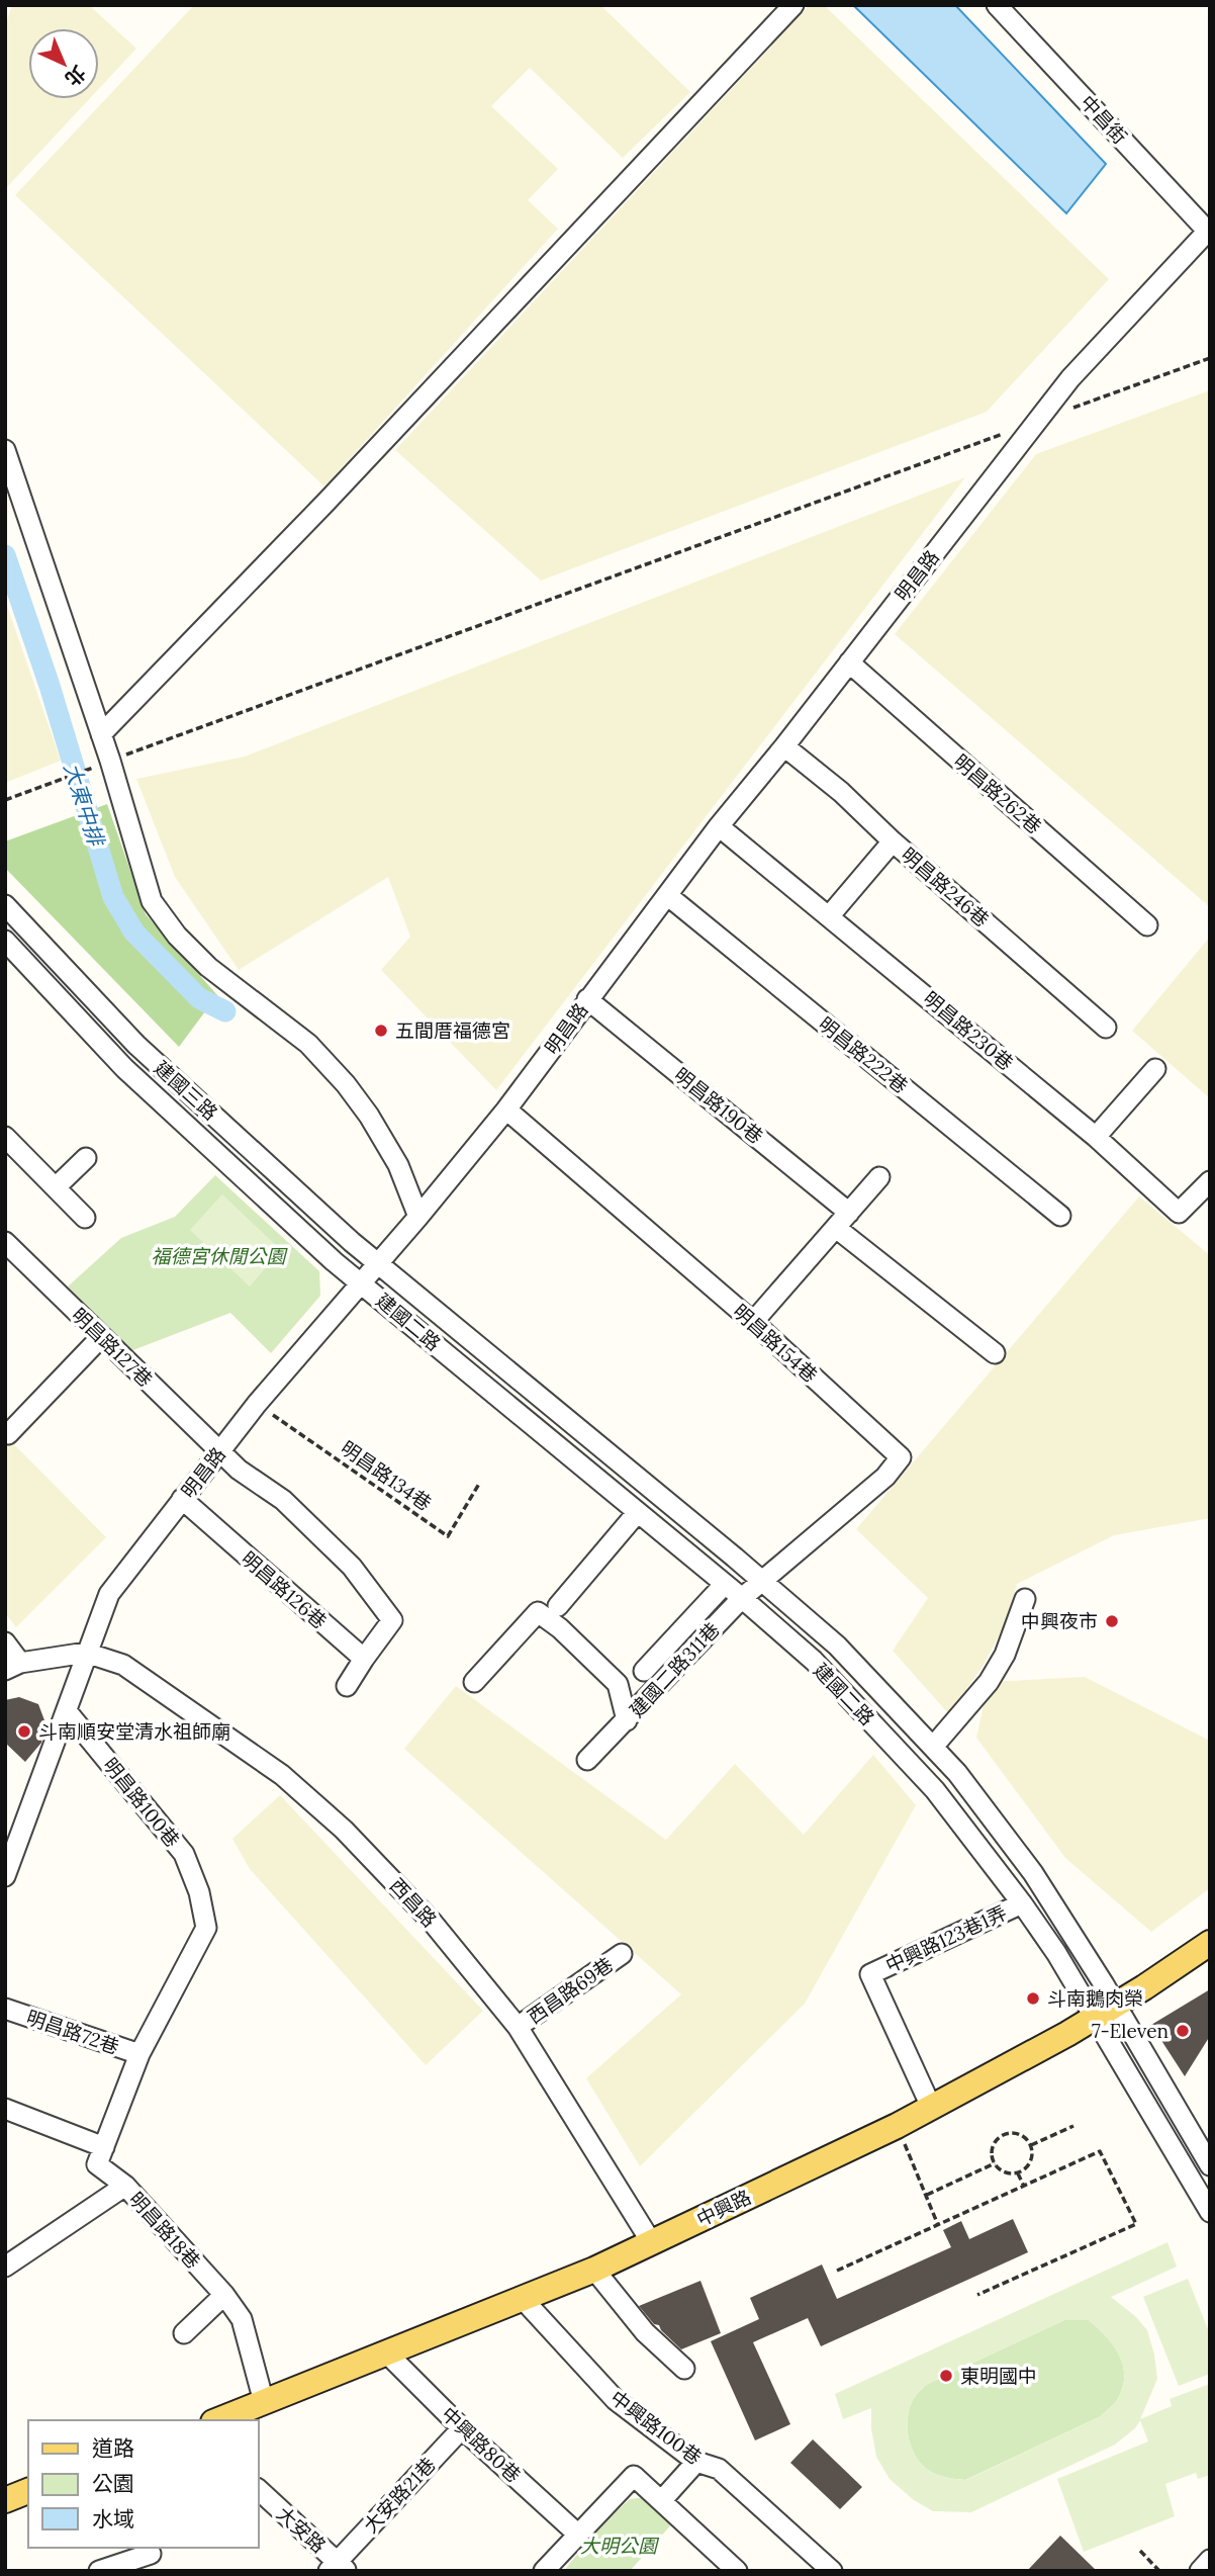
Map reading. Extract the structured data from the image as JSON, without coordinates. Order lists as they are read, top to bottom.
{
  "streets": {
    "main road": ["中興路"],
    "street": [
      "中昌街",
      "明昌路",
      "明昌路262巷",
      "明昌路246巷",
      "明昌路230巷",
      "明昌路222巷",
      "建國三路",
      "明昌路190巷",
      "建國二路",
      "明昌路154巷",
      "明昌路127巷",
      "明昌路126巷",
      "建國二路311巷",
      "明昌路100巷",
      "西昌路",
      "中興路123巷1弄",
      "西昌路69巷",
      "明昌路72巷",
      "明昌路18巷",
      "中興路100巷",
      "中興路80巷",
      "大安路21巷",
      "大安路"
    ],
    "path": ["明昌路134巷"]
  },
  "crossings": [
    ["中昌街", "明昌路"],
    ["明昌路", "明昌路262巷"],
    ["明昌路", "明昌路246巷"],
    ["明昌路", "明昌路230巷"],
    ["明昌路", "明昌路222巷"],
    ["明昌路", "建國三路"],
    ["明昌路", "明昌路190巷"],
    ["明昌路", "建國二路"],
    ["明昌路", "明昌路154巷"],
    ["明昌路", "明昌路127巷"],
    ["明昌路", "明昌路134巷"],
    ["明昌路", "明昌路126巷"],
    ["明昌路", "明昌路100巷"],
    ["明昌路", "西昌路"],
    ["建國三路", "建國二路"],
    ["建國二路", "明昌路154巷"],
    ["建國二路", "建國二路311巷"],
    ["建國二路", "中興路123巷1弄"],
    ["建國二路", "中興路"],
    ["明昌路154巷", "建國二路311巷"],
    ["明昌路127巷", "明昌路126巷"],
    ["明昌路100巷", "明昌路72巷"],
    ["西昌路", "西昌路69巷"],
    ["西昌路", "中興路"],
    ["中興路123巷1弄", "中興路"],
    ["中興路", "明昌路18巷"],
    ["中興路", "中興路100巷"],
    ["中興路", "中興路80巷"],
    ["中興路80巷", "大安路21巷"],
    ["大安路21巷", "大安路"]
  ],
  "water": ["大東中排"],
  "parks": ["福德宮休閒公園", "大明公園"],
  "places": [
    "五間厝福德宮",
    "中興夜市",
    "斗南順安堂清水祖師廟",
    "斗南鵝肉榮",
    "7-Eleven",
    "東明國中"
  ],
  "legend": ["道路", "公園", "水域"],
  "north": "bottom right"
}
